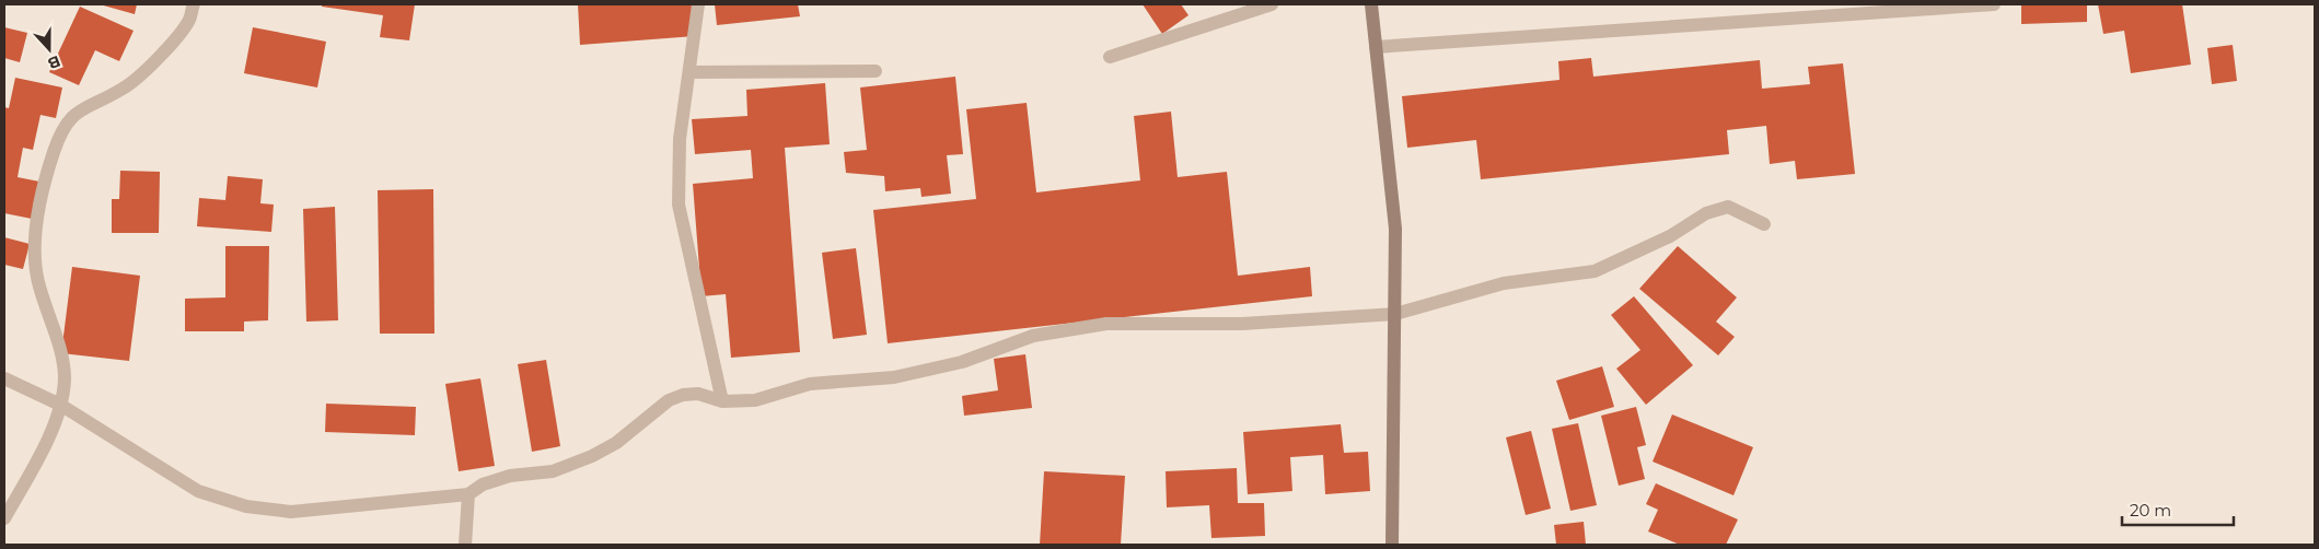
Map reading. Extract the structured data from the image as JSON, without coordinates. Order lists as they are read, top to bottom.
{
  "scale_bar": "20 m",
  "north": "bottom"
}
